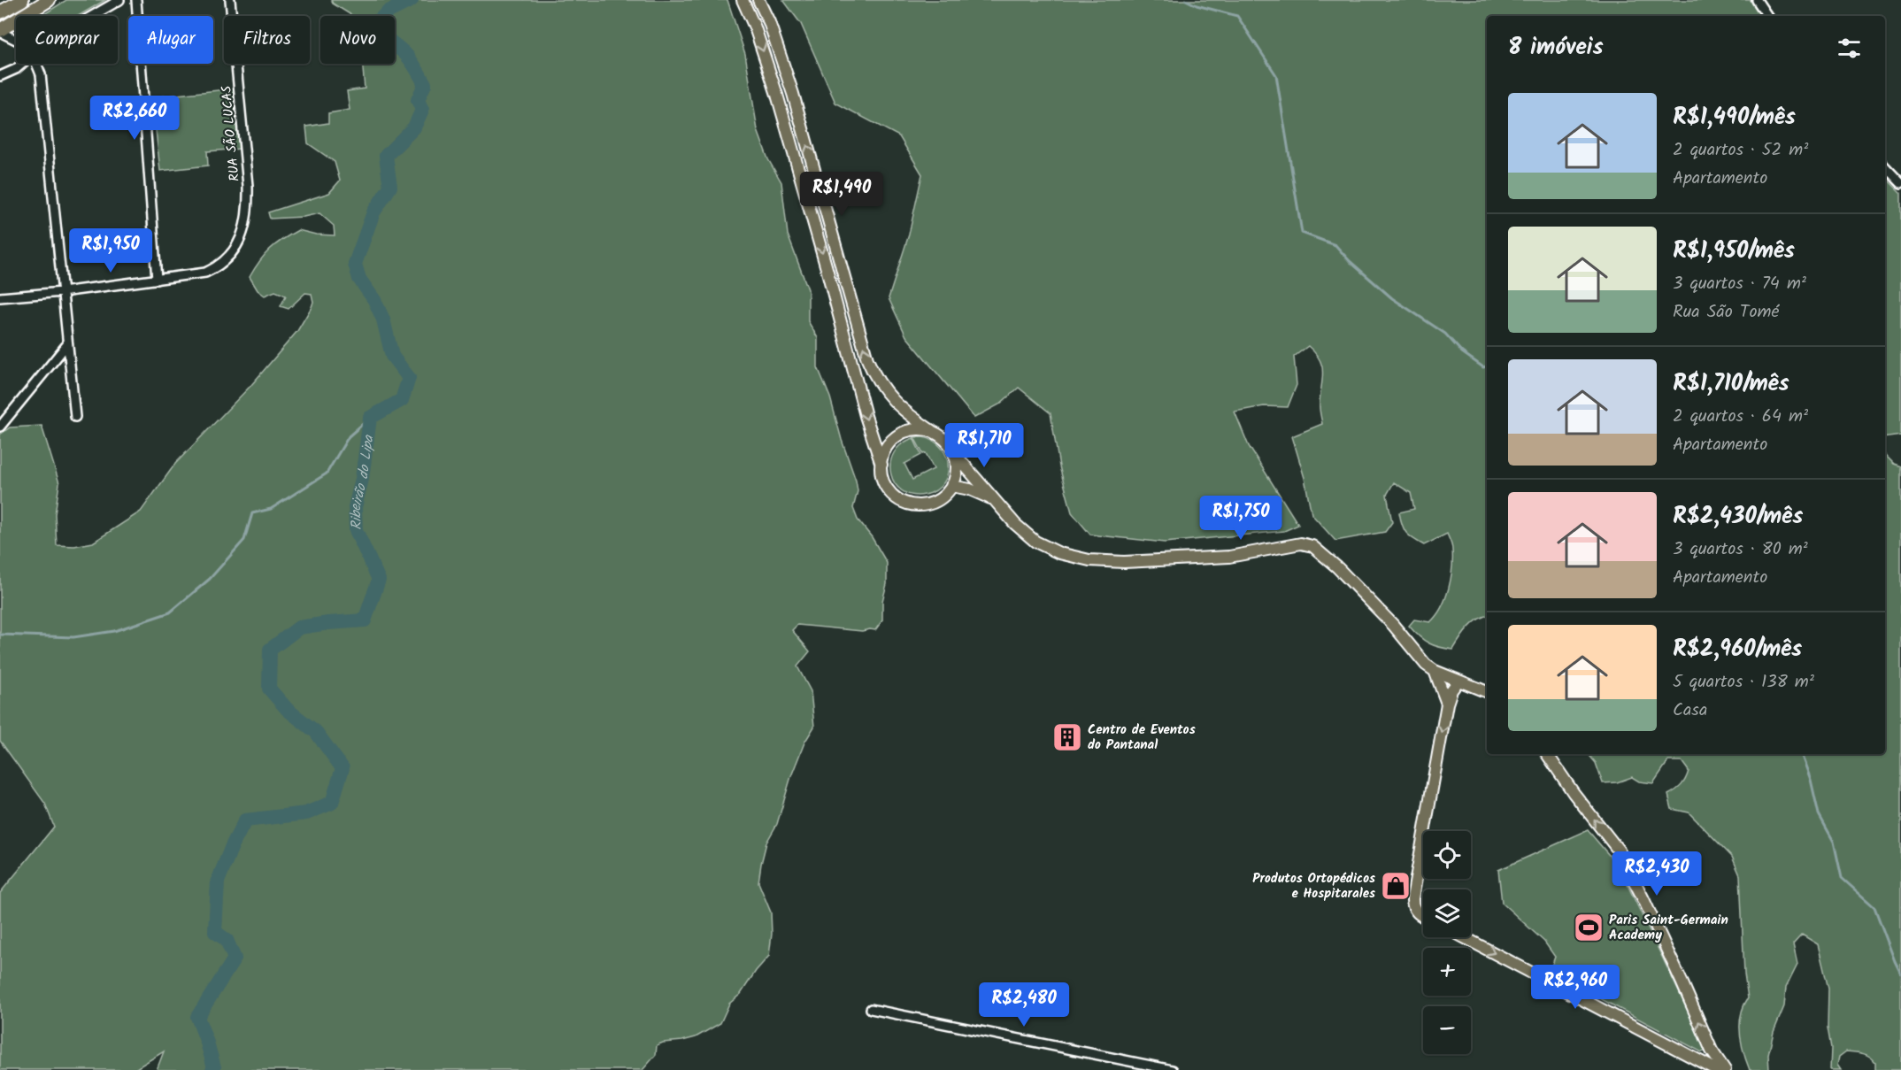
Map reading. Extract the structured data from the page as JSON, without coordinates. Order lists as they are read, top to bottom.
{
  "streets": {
    "street": ["RUA SÃO LUCAS"]
  },
  "water": ["Ribeirão do Lipa"],
  "places": {
    "building": ["Centro de Eventos do Pantanal"],
    "shop": ["Produtos Ortopédicos e Hospitarales"],
    "sports": ["Paris Saint-Germain Academy"]
  },
  "page": {
    "chip": [
      "Comprar",
      "Alugar",
      "Filtros",
      "Novo"
    ],
    "heading": "8 imóveis",
    "list": [
      {
        "name": "R$1,490/mês",
        "note": "2 quartos · 52 m² · Apartamento"
      },
      {
        "name": "R$1,950/mês",
        "note": "3 quartos · 74 m² · Rua São Tomé"
      },
      {
        "name": "R$1,710/mês",
        "note": "2 quartos · 64 m² · Apartamento"
      },
      {
        "name": "R$2,430/mês",
        "note": "3 quartos · 80 m² · Apartamento"
      },
      {
        "name": "R$2,960/mês",
        "note": "5 quartos · 138 m² · Casa"
      }
    ],
    "price": [
      "R$2,660",
      "R$1,490",
      "R$1,950",
      "R$1,710",
      "R$1,750",
      "R$2,430",
      "R$2,960",
      "R$2,480"
    ],
    "map_buttons": ["+", "−"]
  }
}
